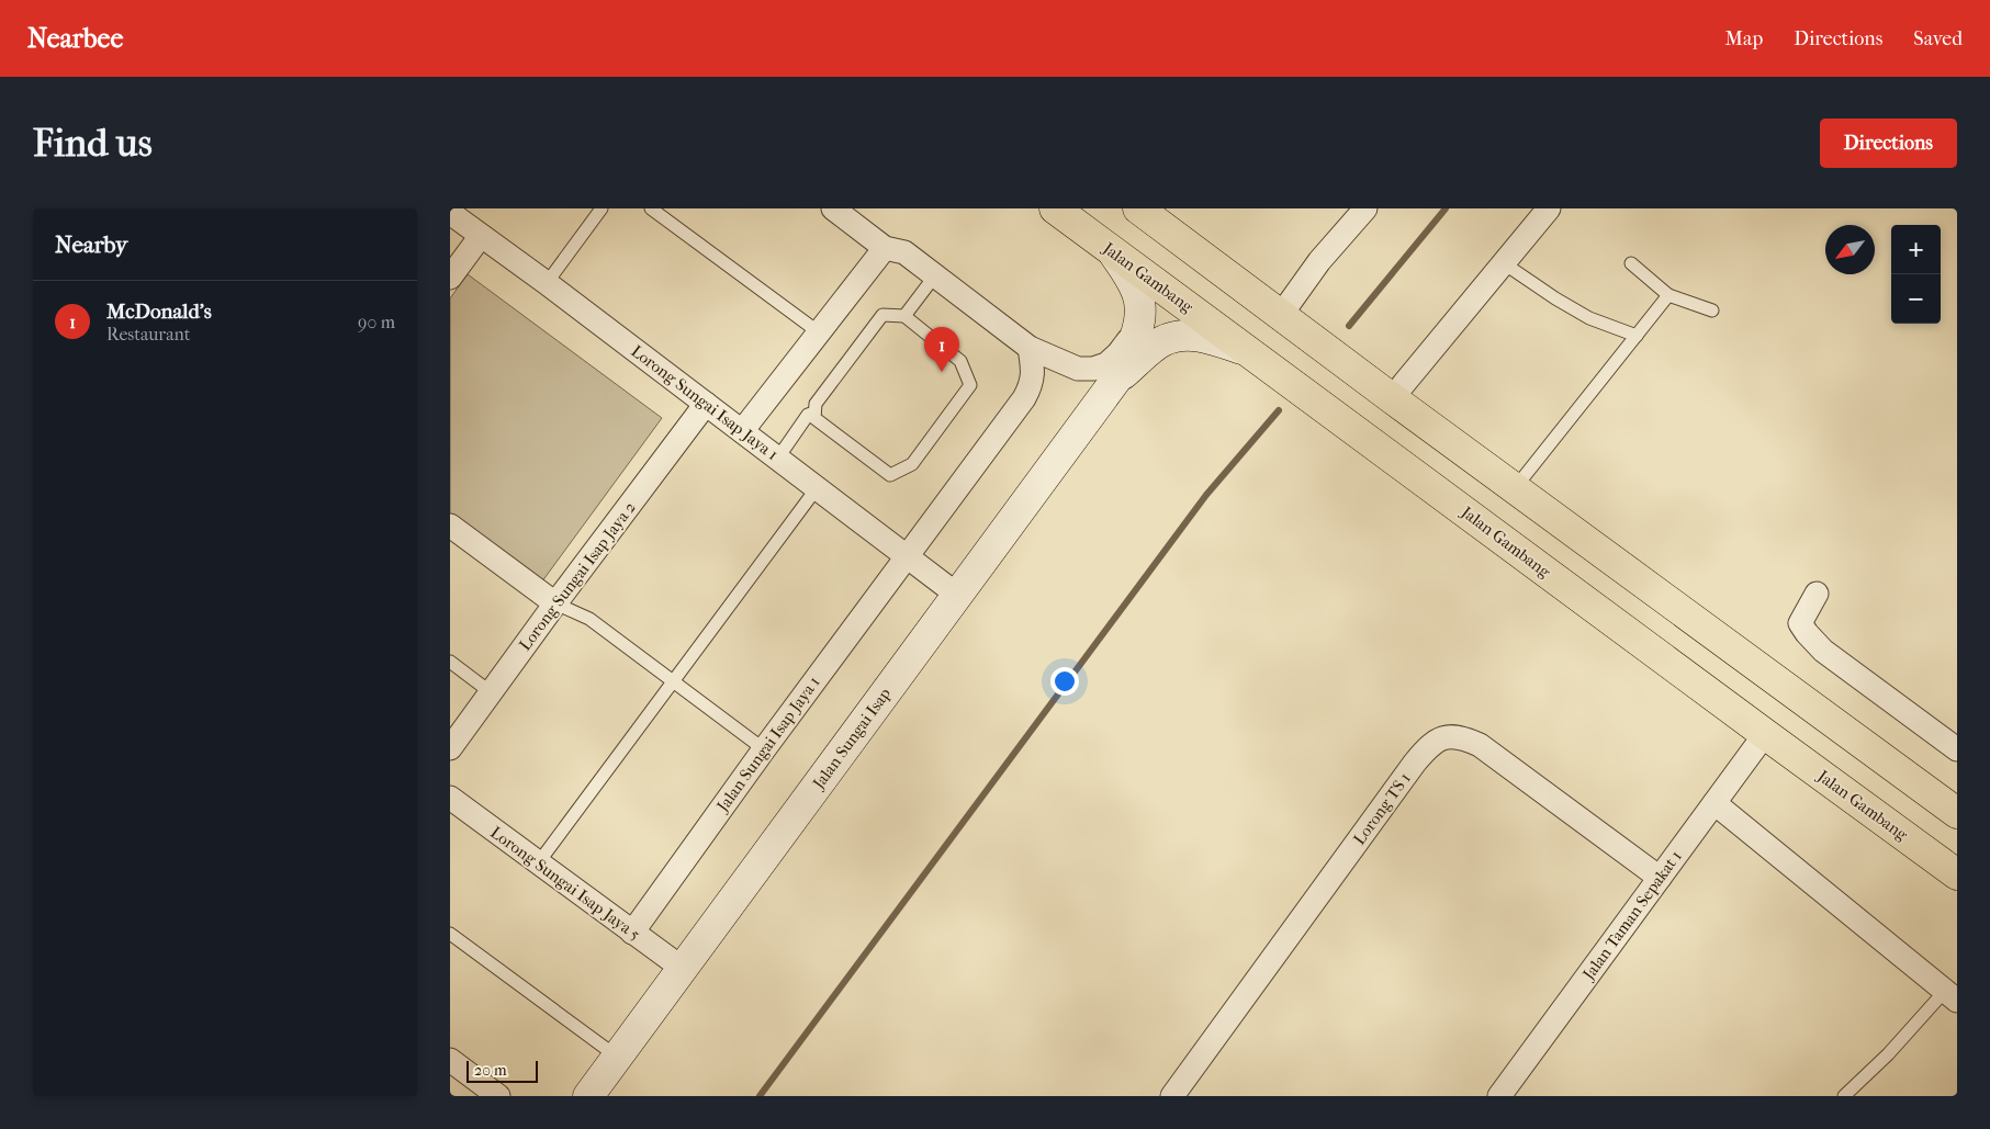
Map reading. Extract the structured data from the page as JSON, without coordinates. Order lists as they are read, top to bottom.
{
  "streets": {
    "highway": ["Jalan Gambang"],
    "street": [
      "Lorong Sungai Isap Jaya 1",
      "Lorong Sungai Isap Jaya 2",
      "Jalan Sungai Isap",
      "Jalan Sungai Isap Jaya 1",
      "Lorong TS 1",
      "Lorong Sungai Isap Jaya 5",
      "Jalan Taman Sepakat 1"
    ]
  },
  "crossings": [
    ["Jalan Gambang", "Jalan Taman Sepakat 1"],
    ["Lorong Sungai Isap Jaya 1", "Lorong Sungai Isap Jaya 2"],
    ["Lorong Sungai Isap Jaya 1", "Jalan Sungai Isap"],
    ["Lorong Sungai Isap Jaya 1", "Jalan Sungai Isap Jaya 1"],
    ["Jalan Sungai Isap", "Lorong Sungai Isap Jaya 5"],
    ["Jalan Sungai Isap Jaya 1", "Lorong Sungai Isap Jaya 5"],
    ["Lorong TS 1", "Jalan Taman Sepakat 1"]
  ],
  "scale_bar": "20 m",
  "north": "bottom left",
  "page": {
    "header": "Nearbee",
    "nav": ["Map", "Directions", "Saved"],
    "buttons": "Directions",
    "title": "Find us",
    "heading": "Nearby",
    "map_buttons": ["+", "−"],
    "list": [
      {
        "mark": "1",
        "name": "McDonald's",
        "note": "Restaurant",
        "value": "90 m"
      }
    ],
    "pins": "1",
    "scale": "20 m"
  }
}
